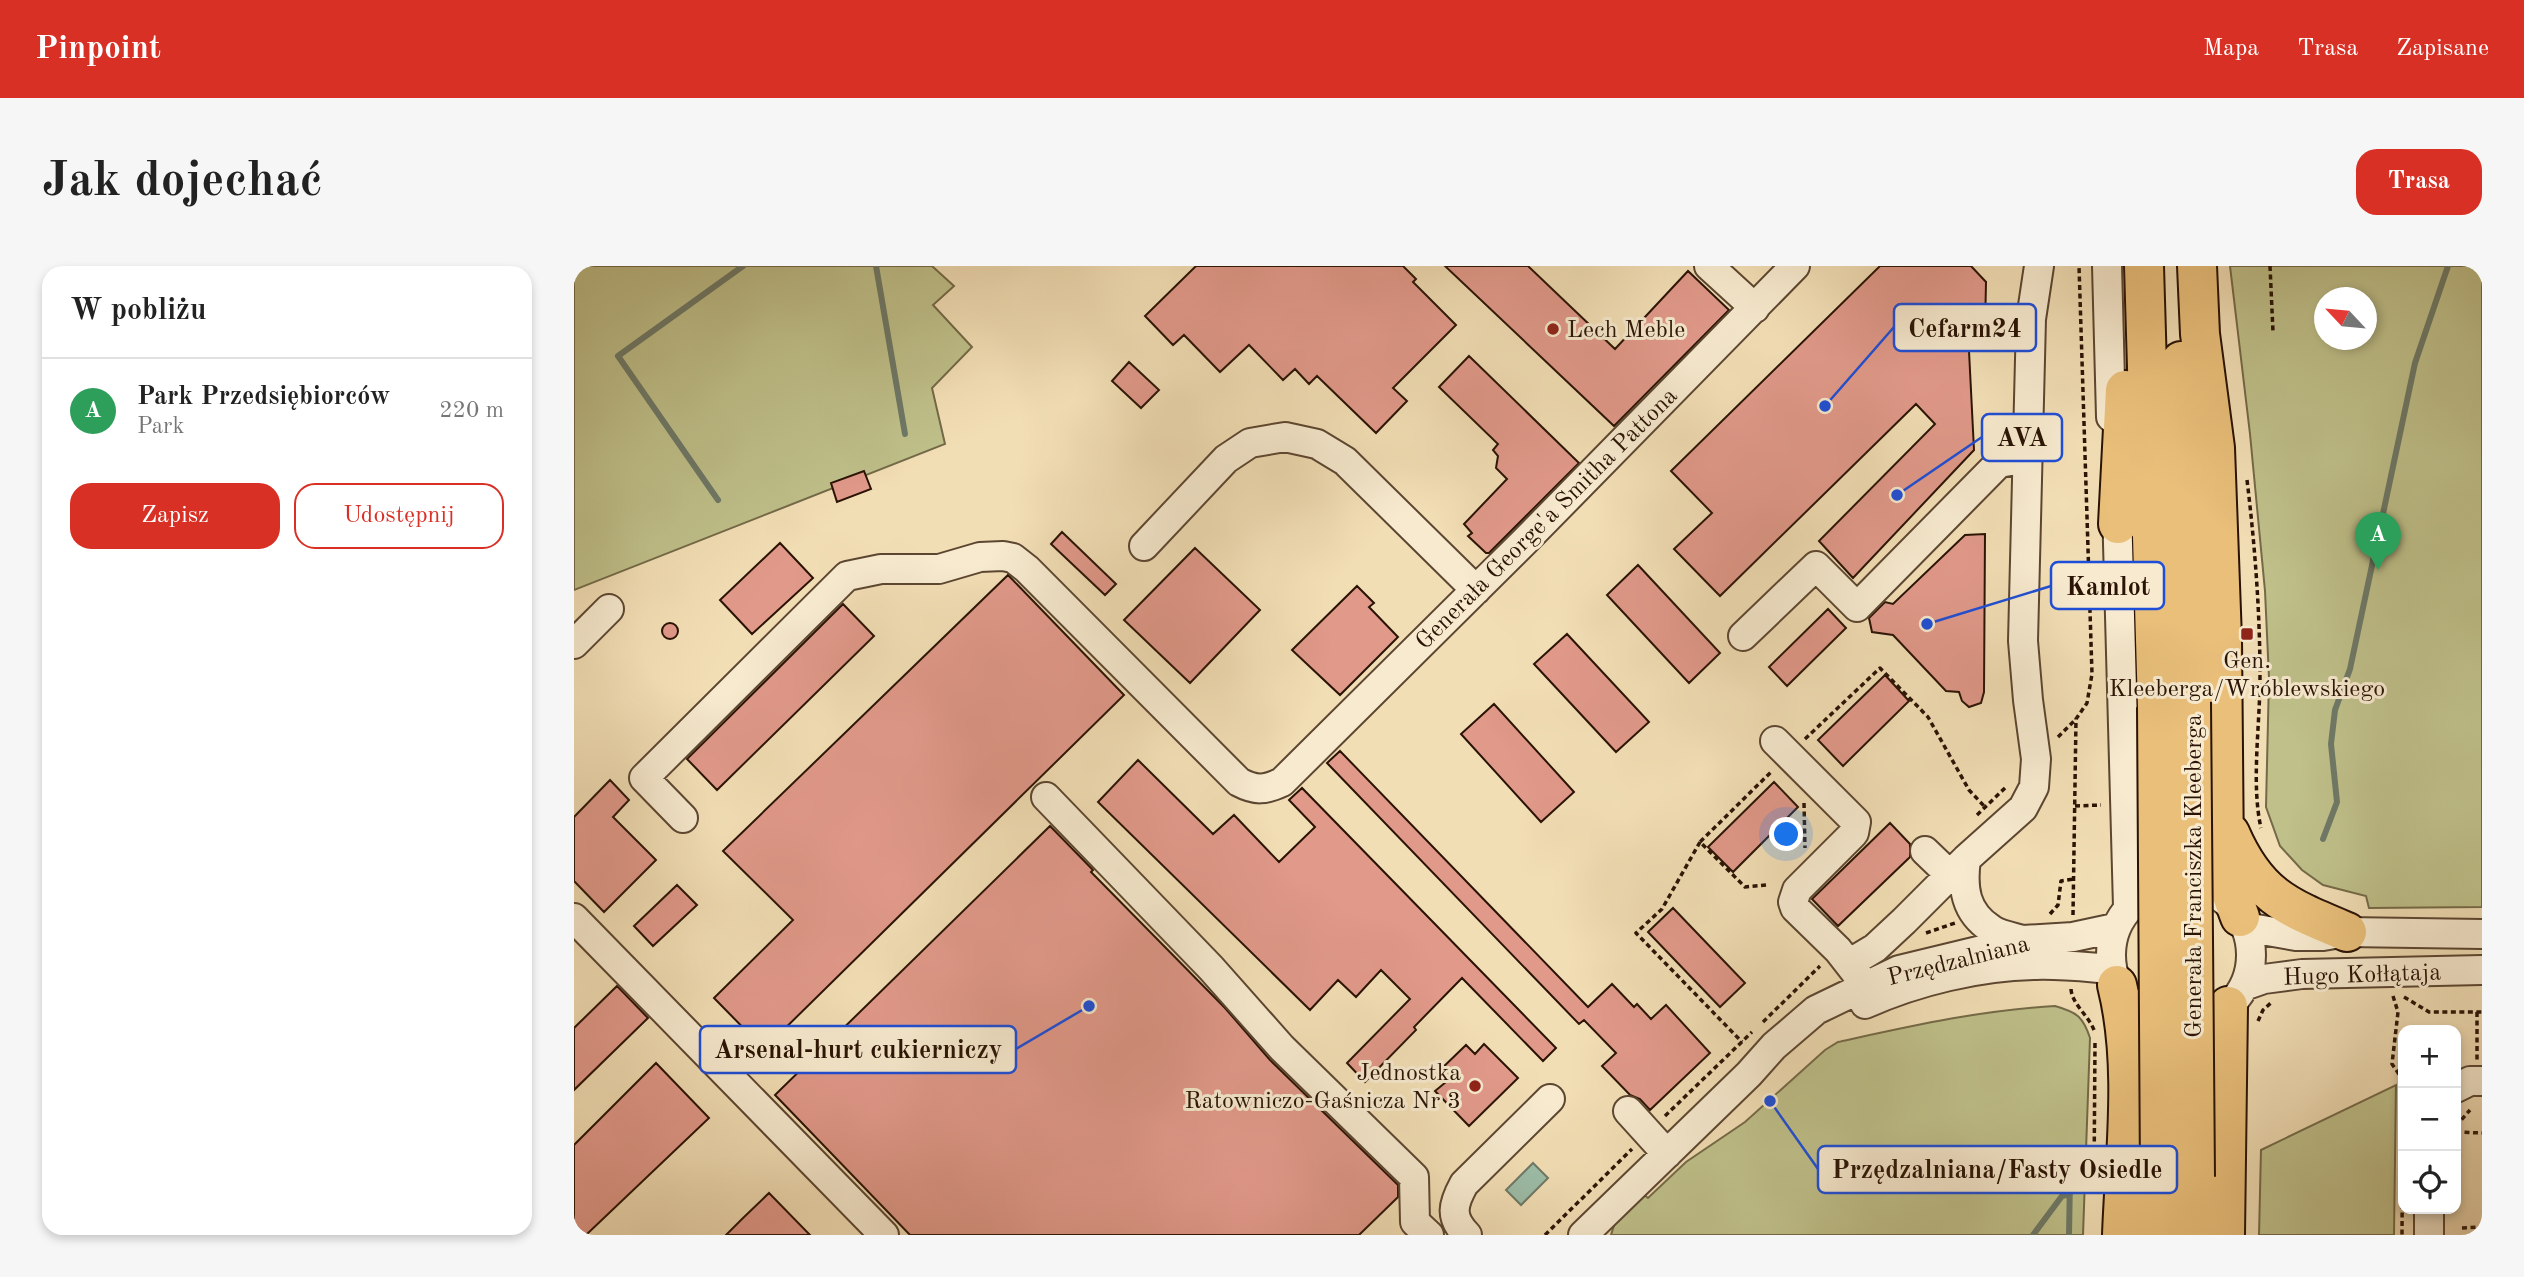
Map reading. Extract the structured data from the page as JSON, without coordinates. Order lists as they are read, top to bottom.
{
  "streets": {
    "highway": ["Generała Franciszka Kleeberga"],
    "street": ["Generała George'a Smitha Pattona", "Przędzalniana", "Hugo Kołłątaja"]
  },
  "crossings": [
    ["Przędzalniana", "Hugo Kołłątaja"]
  ],
  "places": {
    "other": [
      "Lech Meble",
      "Cefarm24",
      "AVA",
      "Kamlot",
      "Arsenal-hurt cukierniczy",
      "Jednostka Ratowniczo-Gaśnicza Nr 3",
      "Przędzalniana/Fasty Osiedle"
    ],
    "transit": ["Gen. Kleeberga/Wróblewskiego"]
  },
  "north": "top left",
  "page": {
    "header": "Pinpoint",
    "nav": ["Mapa", "Trasa", "Zapisane"],
    "buttons": [
      "Trasa",
      ["Zapisz", "Udostępnij"]
    ],
    "title": "Jak dojechać",
    "heading": "W pobliżu",
    "list": [
      {
        "mark": "A",
        "name": "Park Przedsiębiorców",
        "note": "Park",
        "value": "220 m"
      }
    ],
    "pins": "A",
    "map_buttons": ["+", "−"]
  }
}
